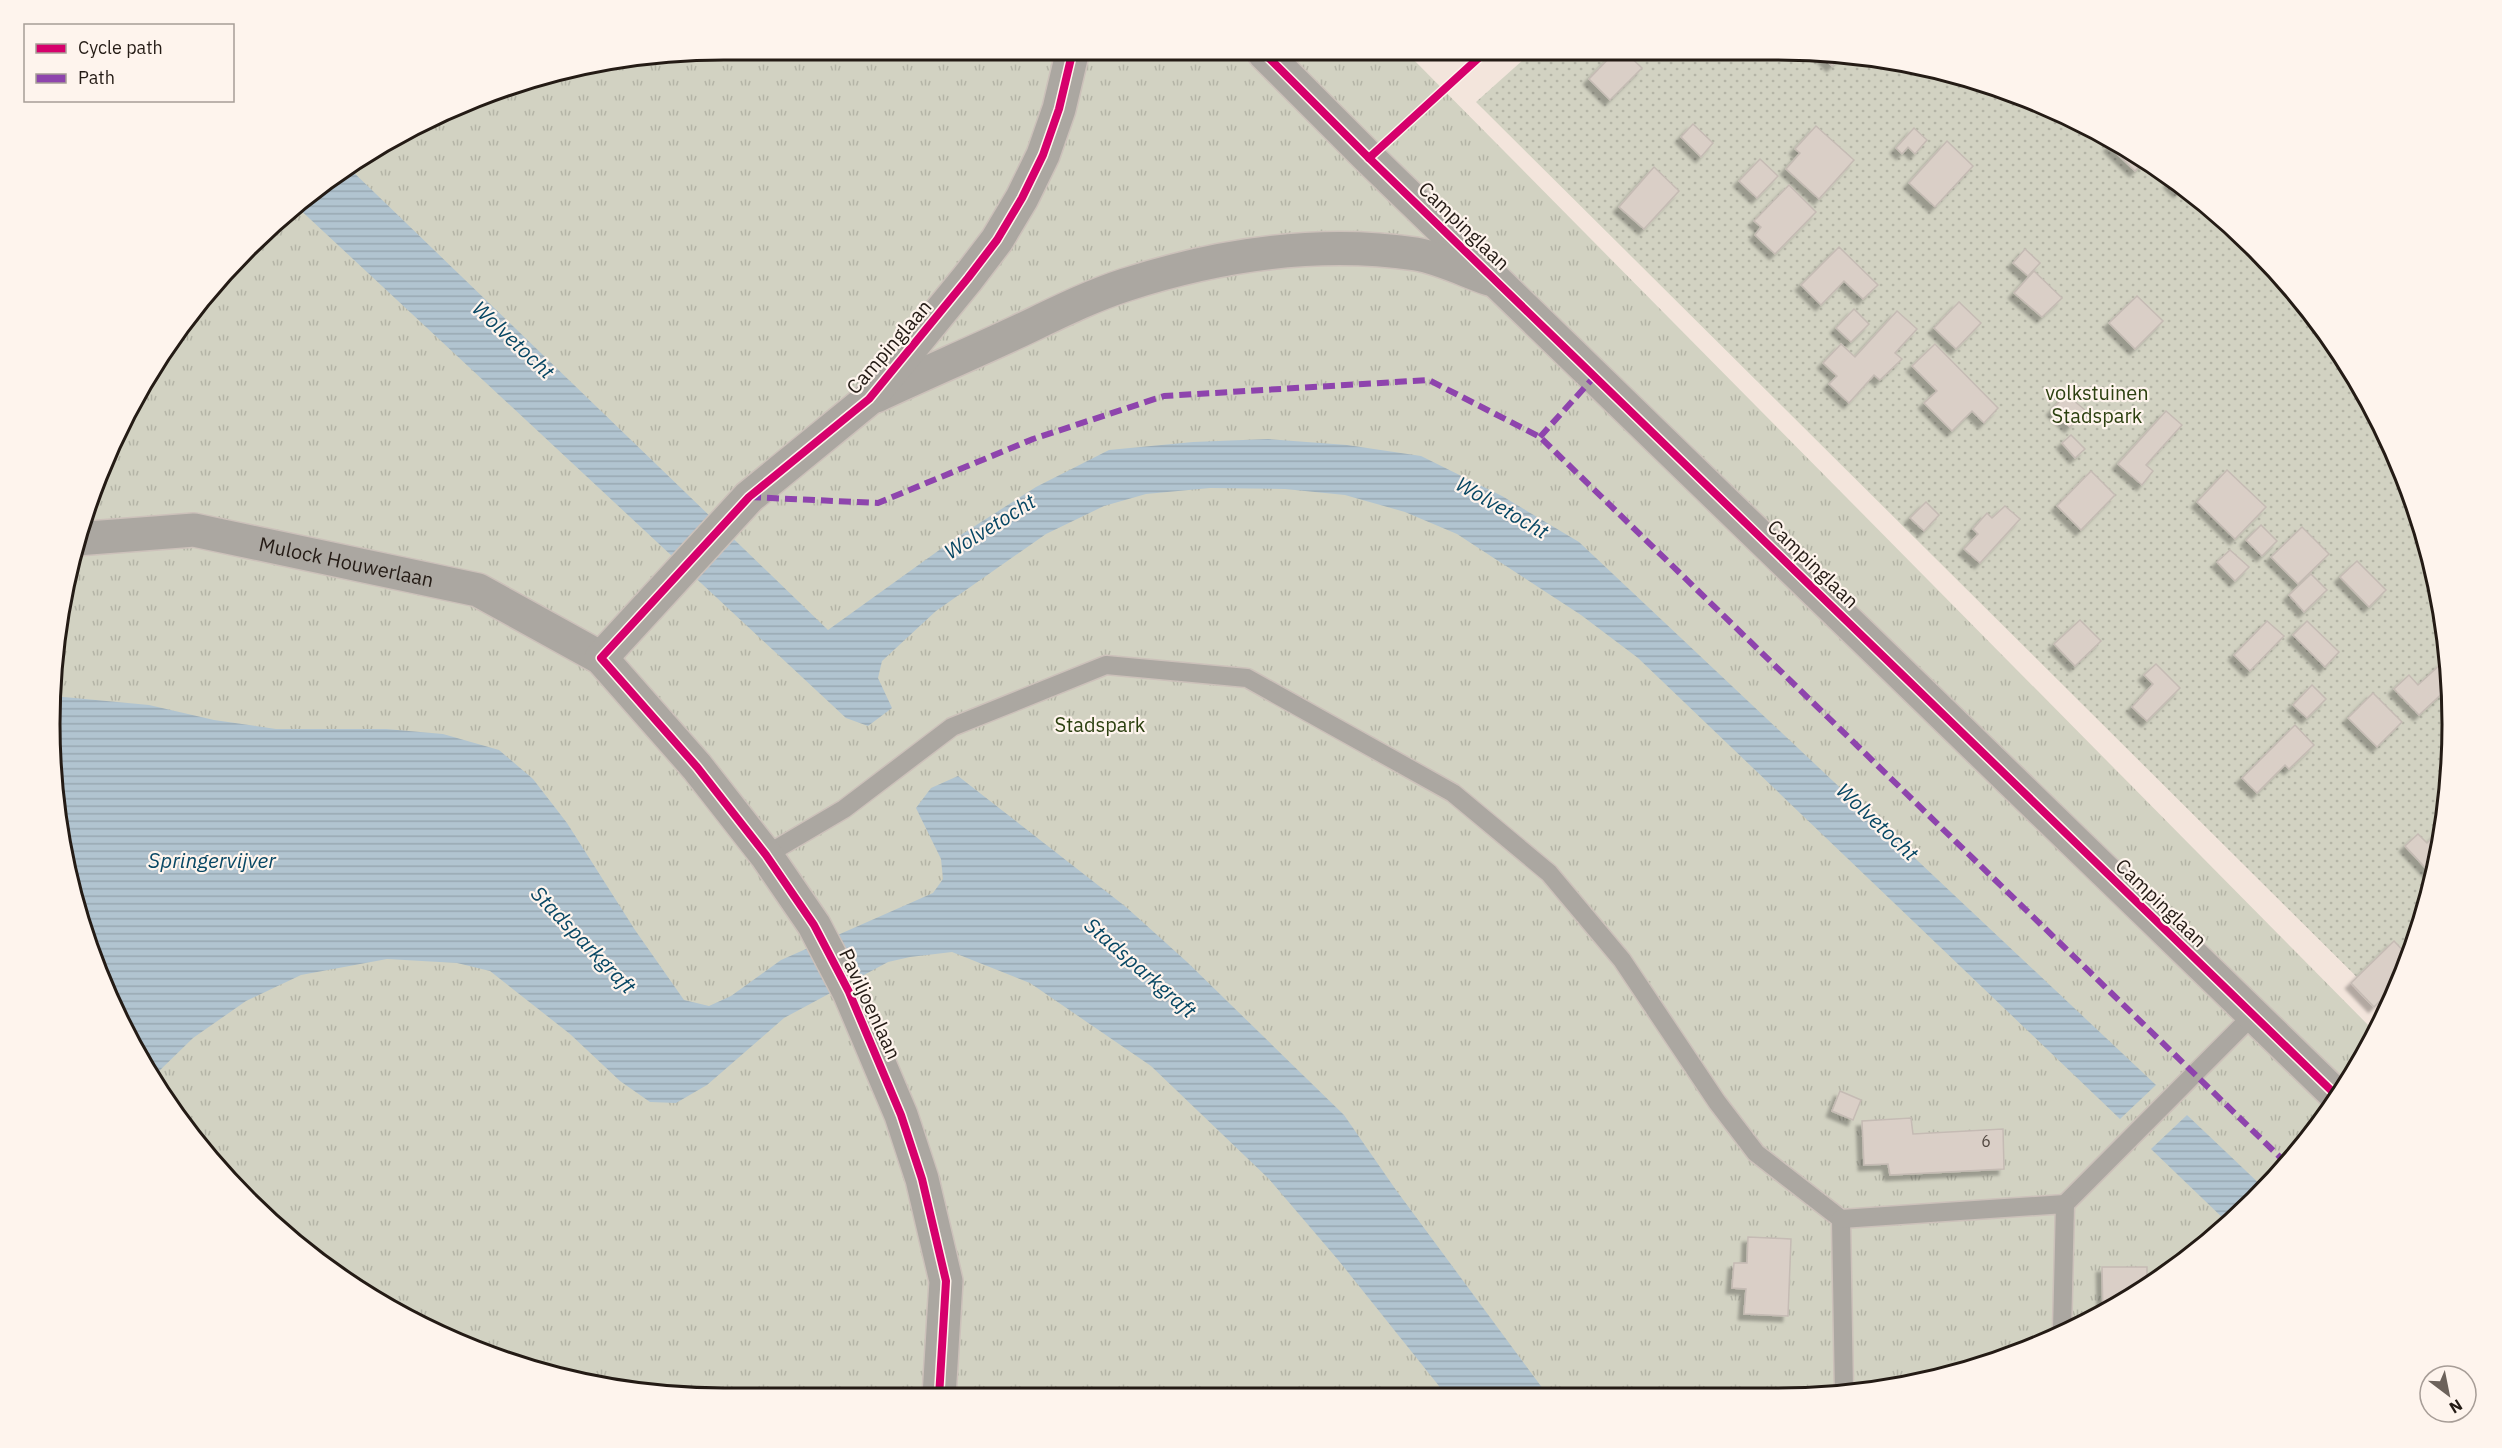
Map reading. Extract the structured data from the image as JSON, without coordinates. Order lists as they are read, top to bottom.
{
  "streets": {
    "street": ["Campinglaan", "Mulock Houwerlaan", "Paviljoenlaan"]
  },
  "crossings": [
    ["Campinglaan", "Mulock Houwerlaan"],
    ["Campinglaan", "Paviljoenlaan"],
    ["Mulock Houwerlaan", "Paviljoenlaan"]
  ],
  "water": ["Wolvetocht", "Springervijver", "Stadsparkgraft"],
  "parks": ["volkstuinen Stadspark", "Stadspark"],
  "house_numbers": ["6"],
  "legend": ["Cycle path", "Path"],
  "north": "bottom right"
}
